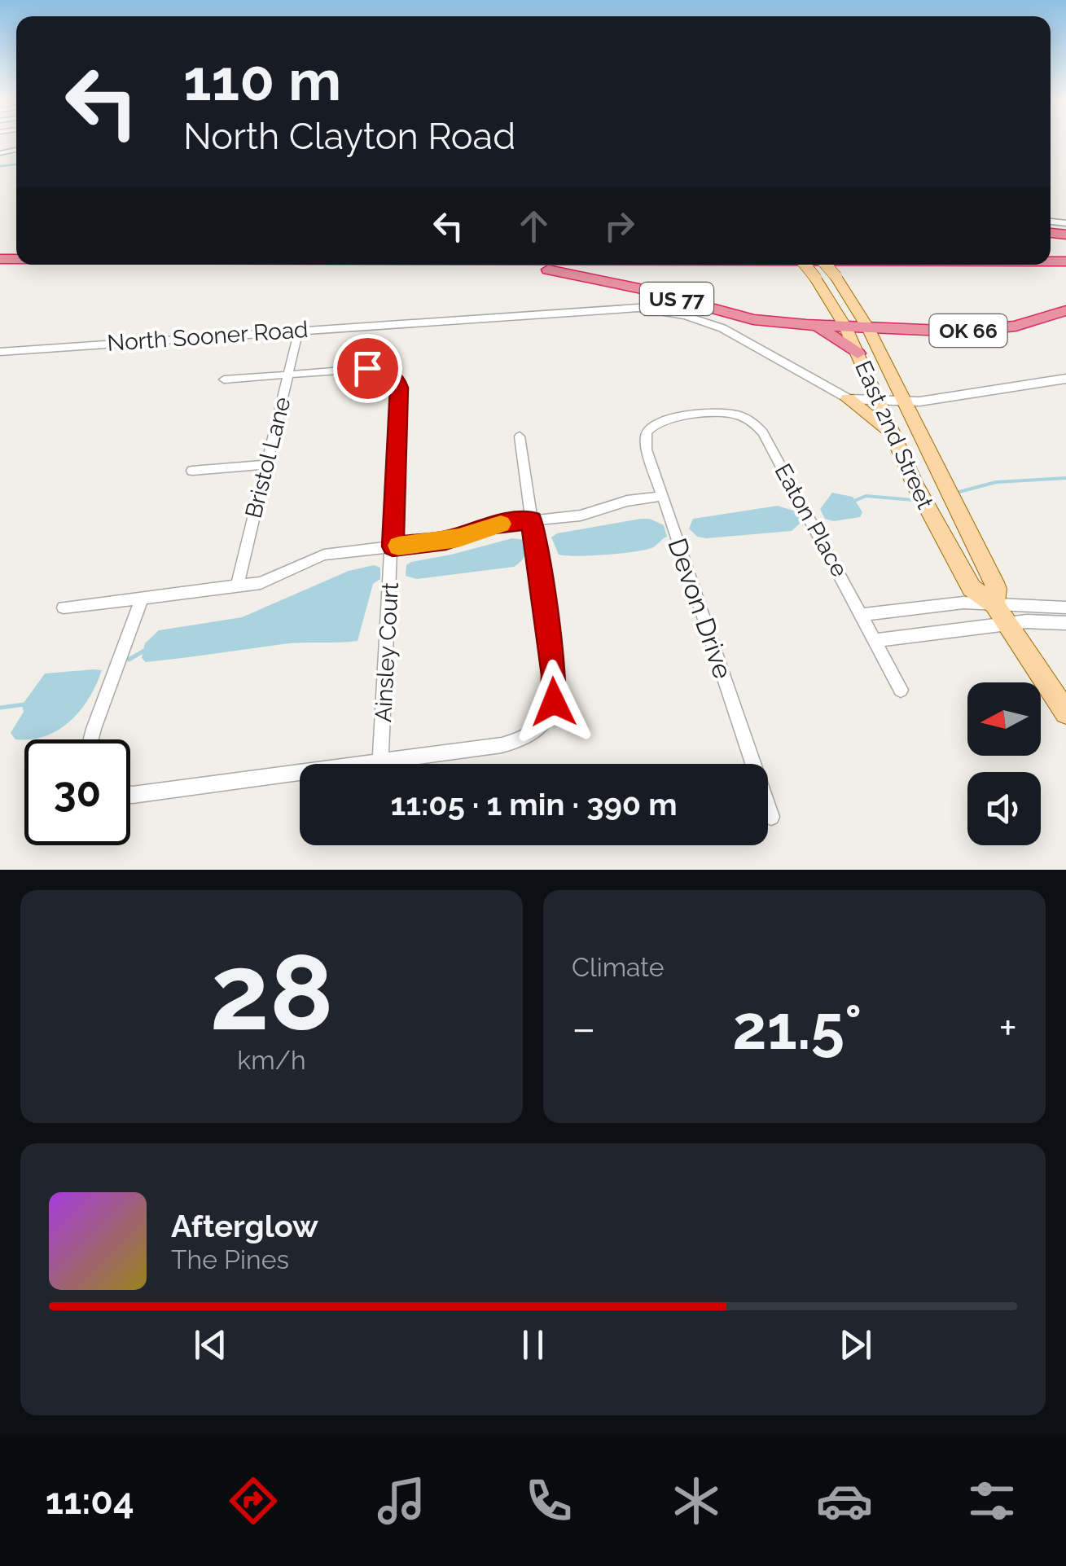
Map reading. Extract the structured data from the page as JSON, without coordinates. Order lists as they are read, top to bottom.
{
  "streets": {
    "highway": ["US 77", "OK 66"],
    "main road": ["East 2nd Street"],
    "street": [
      "North Sooner Road",
      "Bristol Lane",
      "Eaton Place",
      "Devon Drive",
      "Ainsley Court"
    ]
  },
  "crossings": [
    ["US 77", "East 2nd Street"],
    ["OK 66", "East 2nd Street"],
    ["North Sooner Road", "Bristol Lane"],
    ["Bristol Lane", "Ainsley Court"],
    ["Eaton Place", "Devon Drive"]
  ],
  "north": "left",
  "page": {
    "turn": ["110 m", "North Clayton Road"],
    "limit": "30",
    "trip": "11:05 · 1 min · 390 m",
    "tile": [
      ["28", "km/h"],
      "Climate"
    ],
    "heat": ["−", "21.5°", "+"],
    "song": ["Afterglow", "The Pines"],
    "tabs": "11:04"
  }
}
